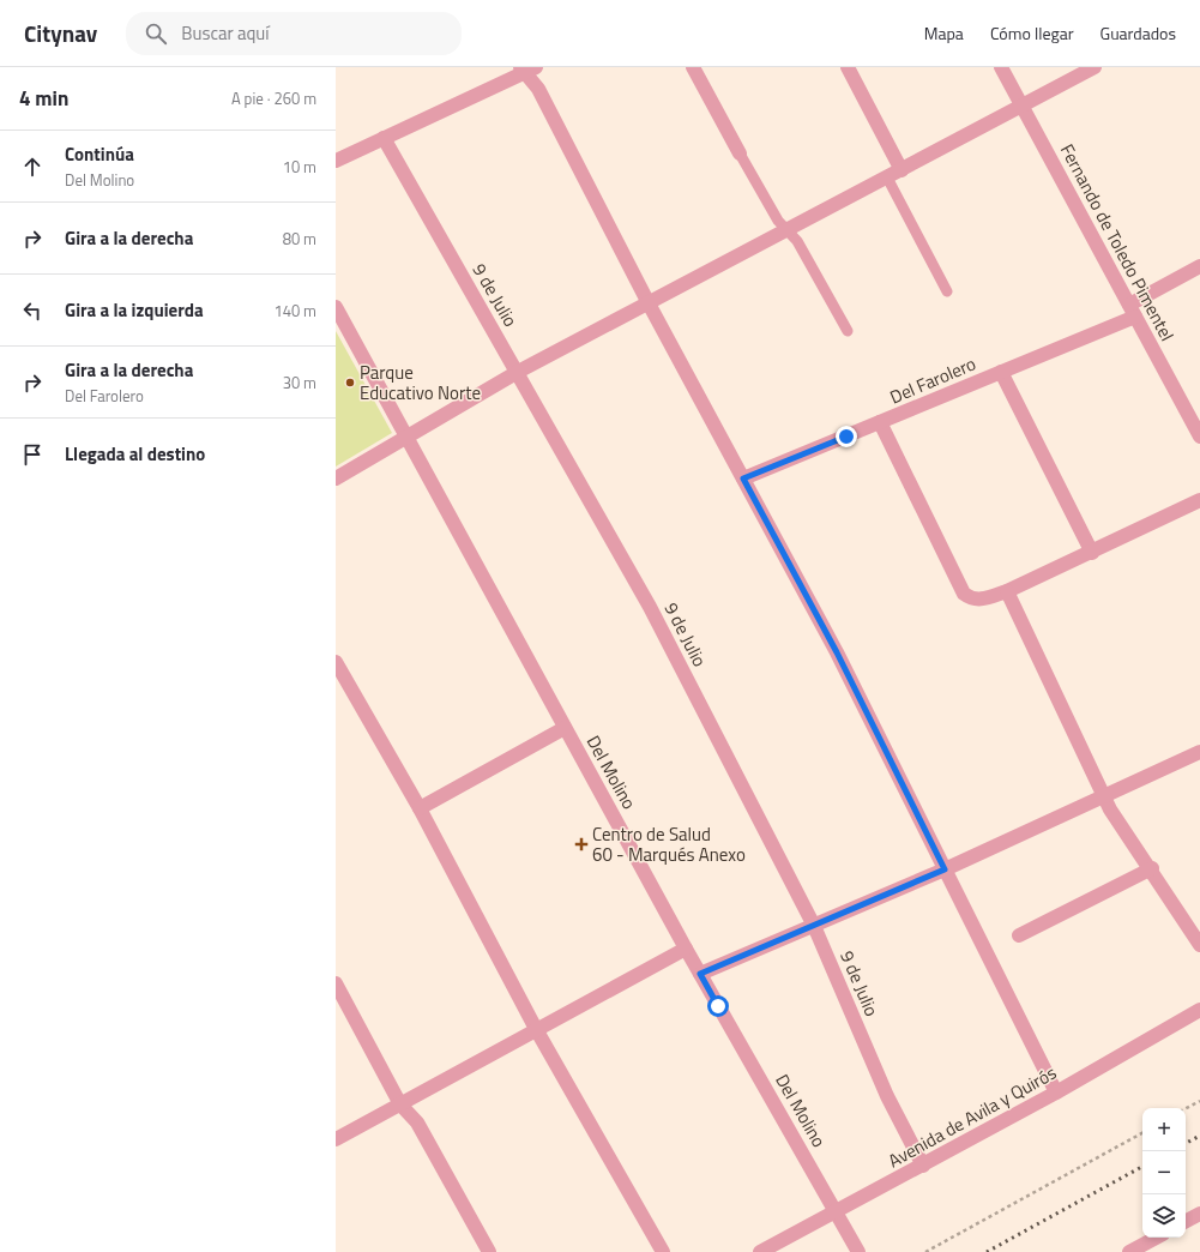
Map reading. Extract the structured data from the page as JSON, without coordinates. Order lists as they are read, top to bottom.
{
  "streets": {
    "street": [
      "Fernando de Toledo Pimentel",
      "9 de Julio",
      "Del Farolero",
      "Del Molino",
      "Avenida de Avila y Quirós"
    ]
  },
  "crossings": [
    ["Fernando de Toledo Pimentel", "Del Farolero"],
    ["9 de Julio", "Avenida de Avila y Quirós"],
    ["Del Molino", "Avenida de Avila y Quirós"]
  ],
  "places": {
    "other": ["Parque Educativo Norte"],
    "health": ["Centro de Salud 60 - Marqués Anexo"]
  },
  "page": {
    "header": "Citynav",
    "search": "Buscar aquí",
    "nav": ["Mapa", "Cómo llegar", "Guardados"],
    "heading": ["4 min", "A pie · 260 m"],
    "list": [
      ["Continúa", "Del Molino", "10 m"],
      ["Gira a la derecha", "80 m"],
      ["Gira a la izquierda", "140 m"],
      ["Gira a la derecha", "Del Farolero", "30 m"],
      "Llegada al destino"
    ],
    "map_buttons": ["+", "−"]
  }
}
